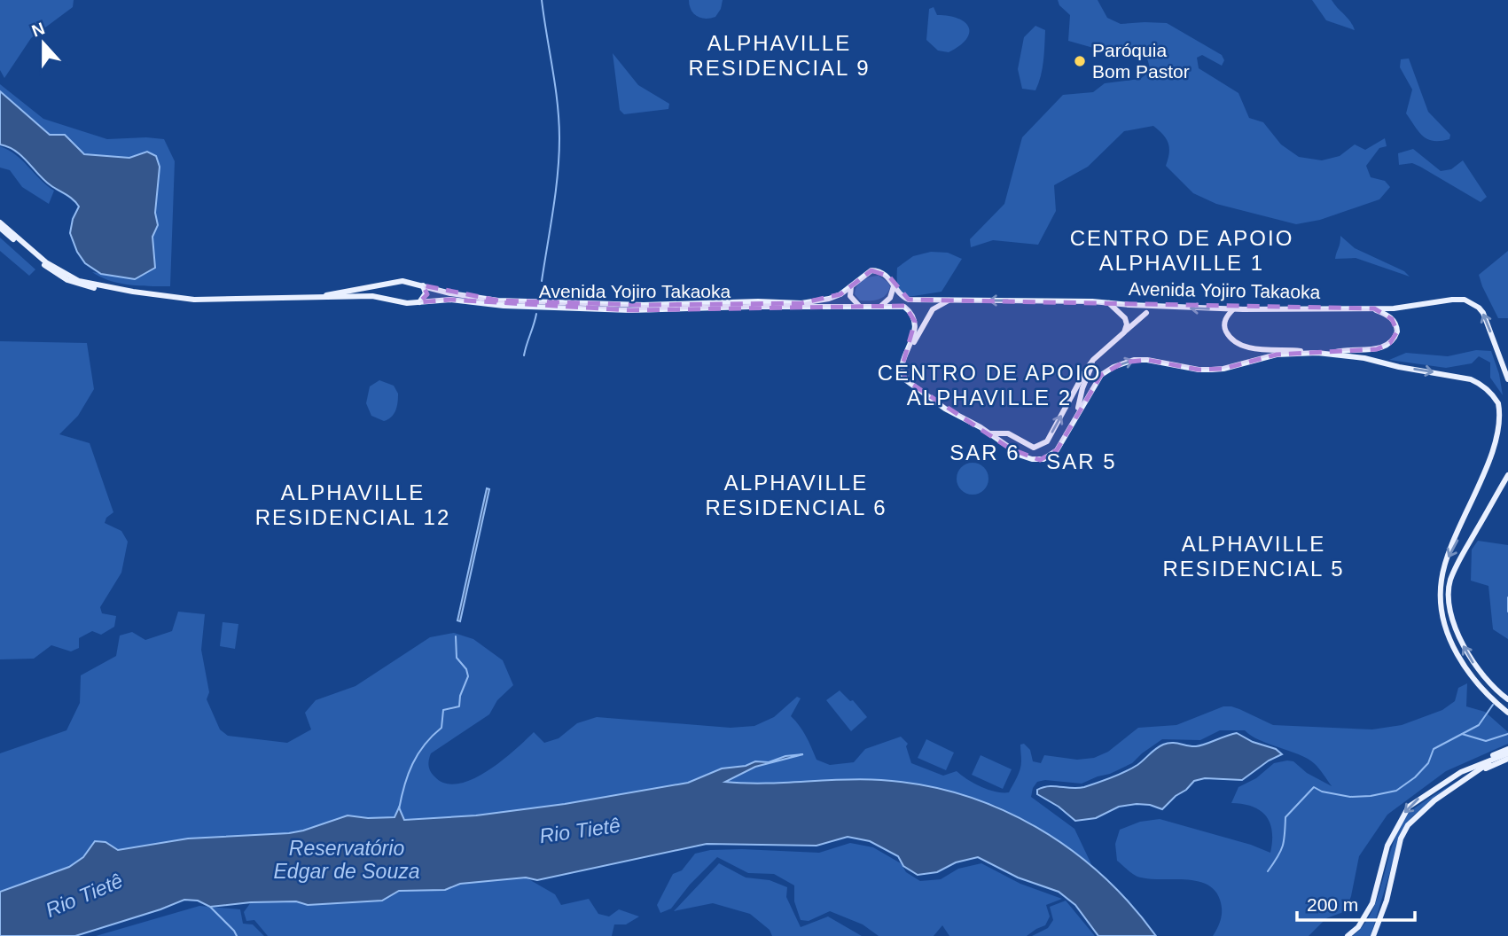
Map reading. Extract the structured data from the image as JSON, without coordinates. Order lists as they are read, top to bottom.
{
  "streets": {
    "main road": ["Avenida Yojiro Takaoka"]
  },
  "districts": [
    "ALPHAVILLE RESIDENCIAL 9",
    "CENTRO DE APOIO ALPHAVILLE 1",
    "CENTRO DE APOIO ALPHAVILLE 2",
    "SAR 6",
    "SAR 5",
    "ALPHAVILLE RESIDENCIAL 6",
    "ALPHAVILLE RESIDENCIAL 12",
    "ALPHAVILLE RESIDENCIAL 5"
  ],
  "water": ["Rio Tietê", "Reservatório Edgar de Souza"],
  "places": ["Paróquia Bom Pastor"],
  "scale_bar": "200 m",
  "north": "top"
}
